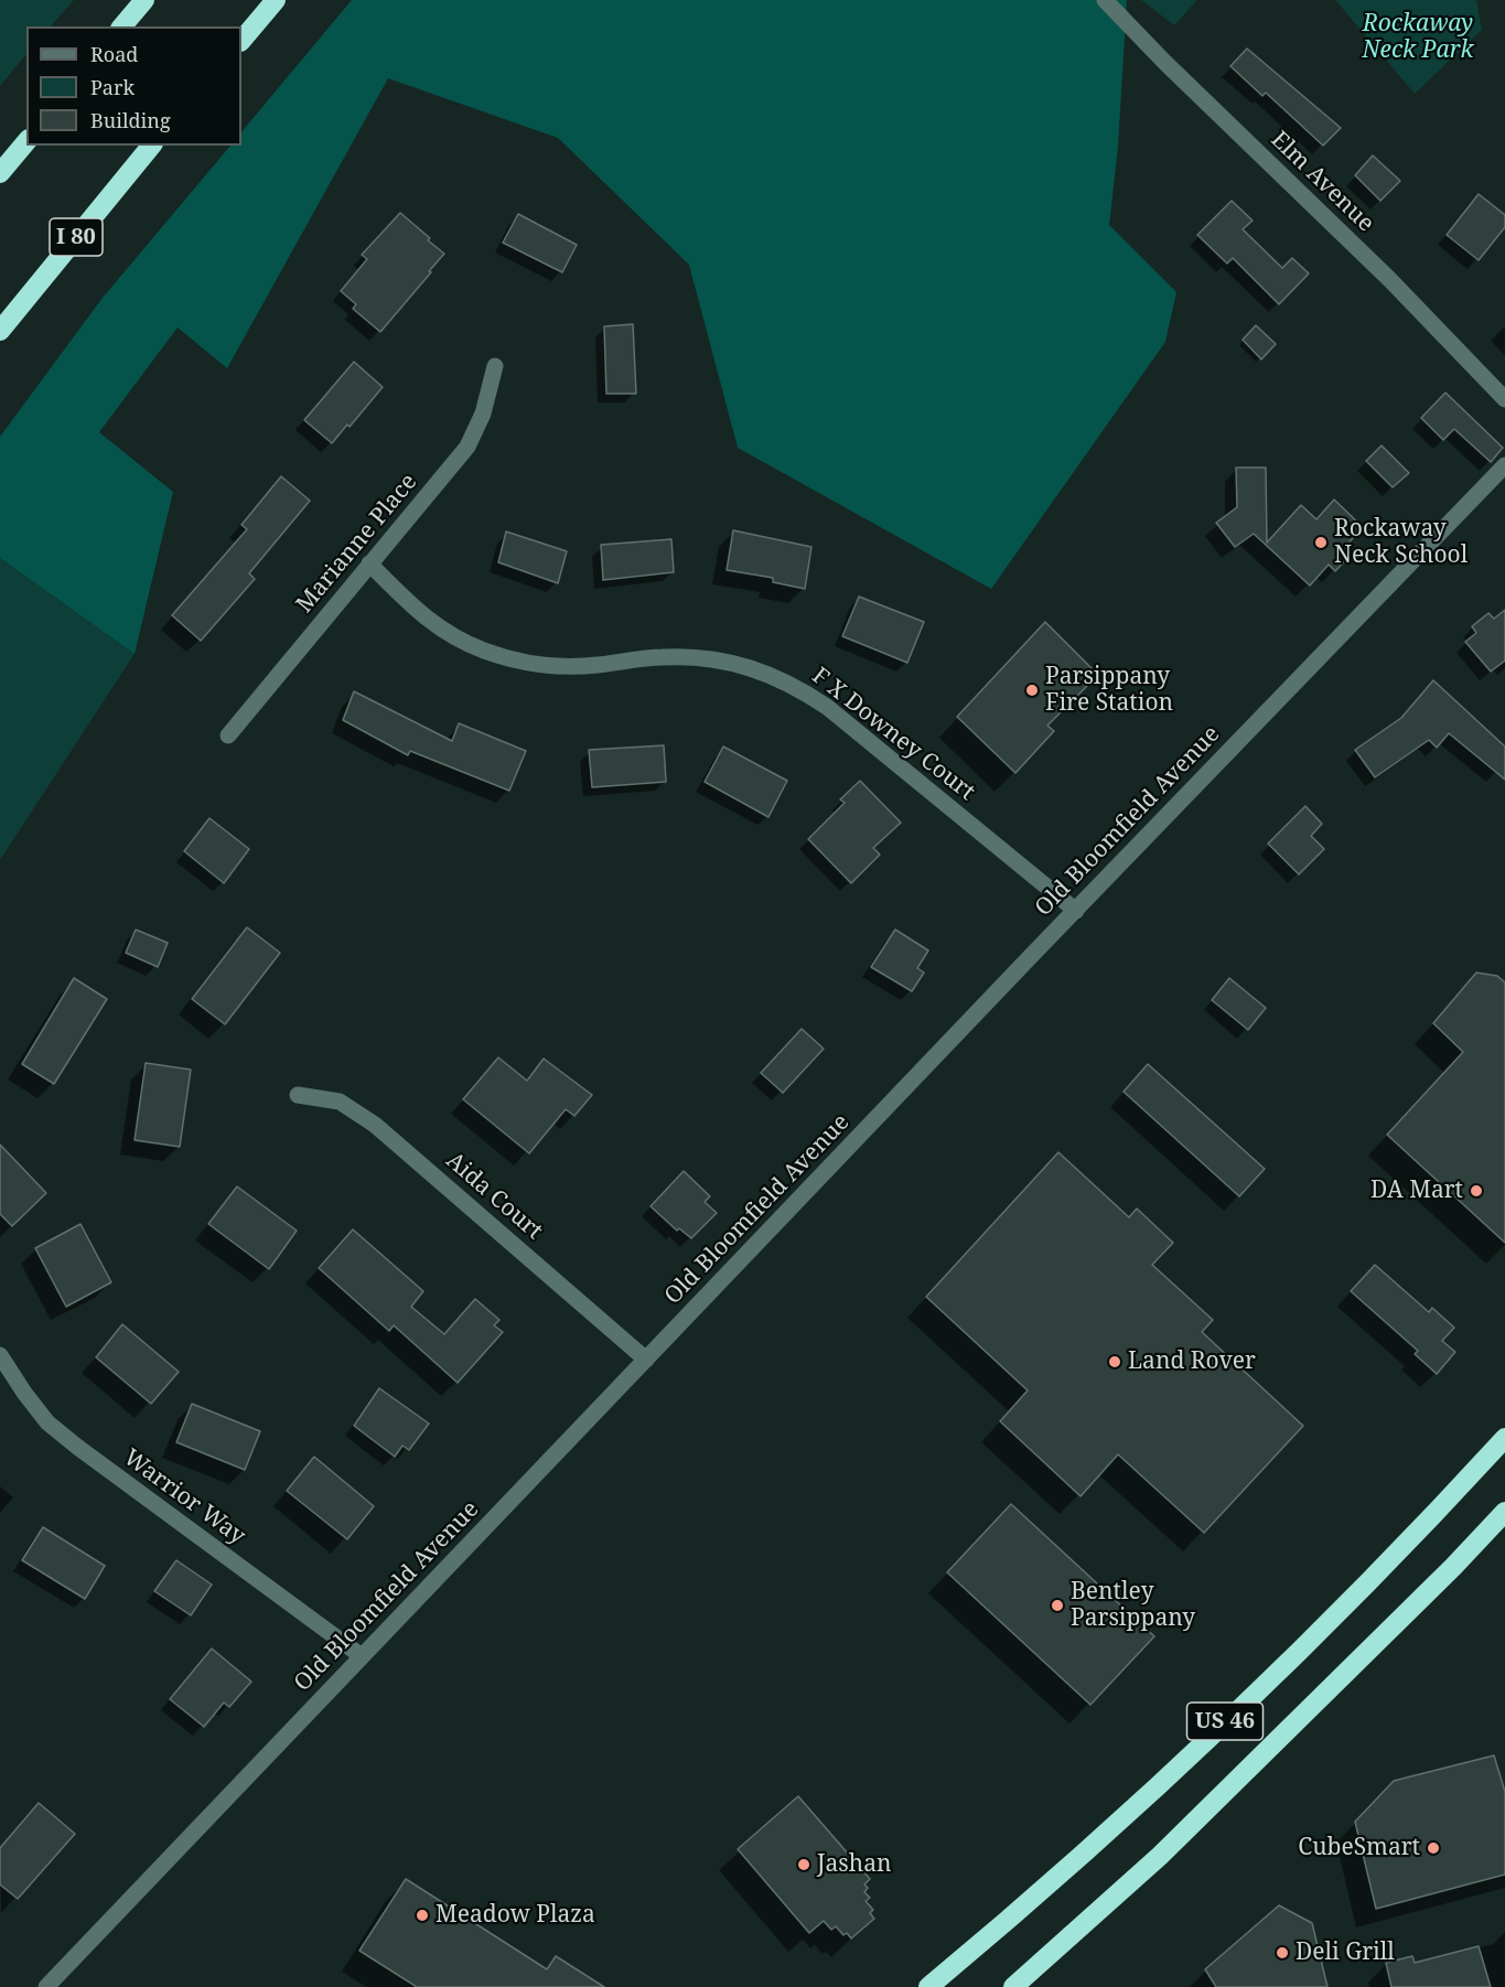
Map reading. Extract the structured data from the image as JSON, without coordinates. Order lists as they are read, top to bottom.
{
  "streets": {
    "highway": ["I 80", "US 46"],
    "street": [
      "Elm Avenue",
      "Marianne Place",
      "F X Downey Court",
      "Old Bloomfield Avenue",
      "Aida Court",
      "Warrior Way"
    ]
  },
  "crossings": [
    ["Marianne Place", "F X Downey Court"],
    ["F X Downey Court", "Old Bloomfield Avenue"],
    ["Old Bloomfield Avenue", "Aida Court"],
    ["Old Bloomfield Avenue", "Warrior Way"]
  ],
  "parks": ["Rockaway Neck Park"],
  "places": [
    "Rockaway Neck School",
    "Parsippany Fire Station",
    "DA Mart",
    "Land Rover",
    "Bentley Parsippany",
    "CubeSmart",
    "Jashan",
    "Meadow Plaza",
    "Deli Grill"
  ],
  "legend": ["Road", "Park", "Building"]
}
